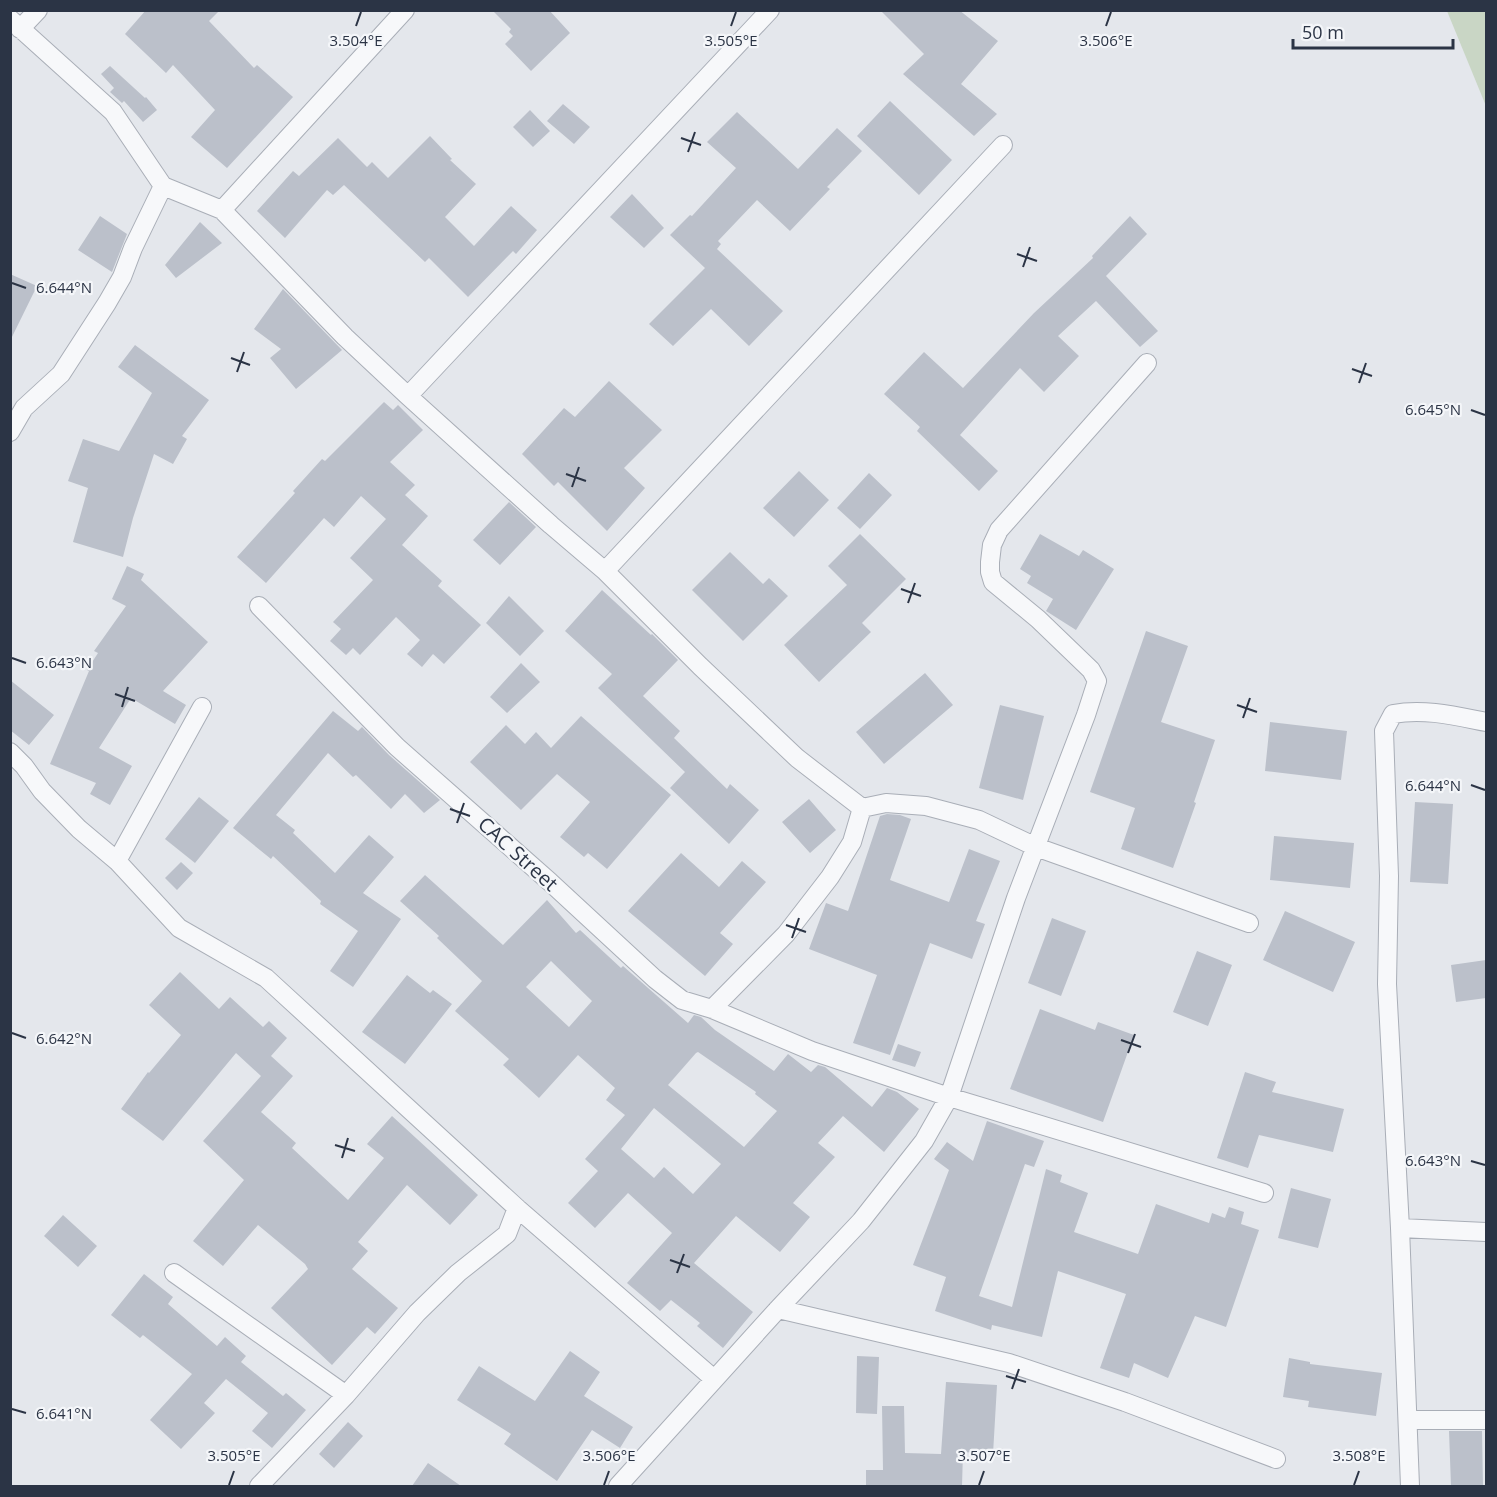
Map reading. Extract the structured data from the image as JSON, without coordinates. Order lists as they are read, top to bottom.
{
  "streets": {
    "street": ["CAC Street"]
  },
  "scale_bar": "50 m",
  "coordinates": [
    "3.506°E",
    "3.504°E",
    "3.505°E",
    "6.644°N",
    "6.645°N",
    "6.643°N",
    "6.642°N",
    "6.641°N",
    "3.507°E",
    "3.508°E"
  ]
}
